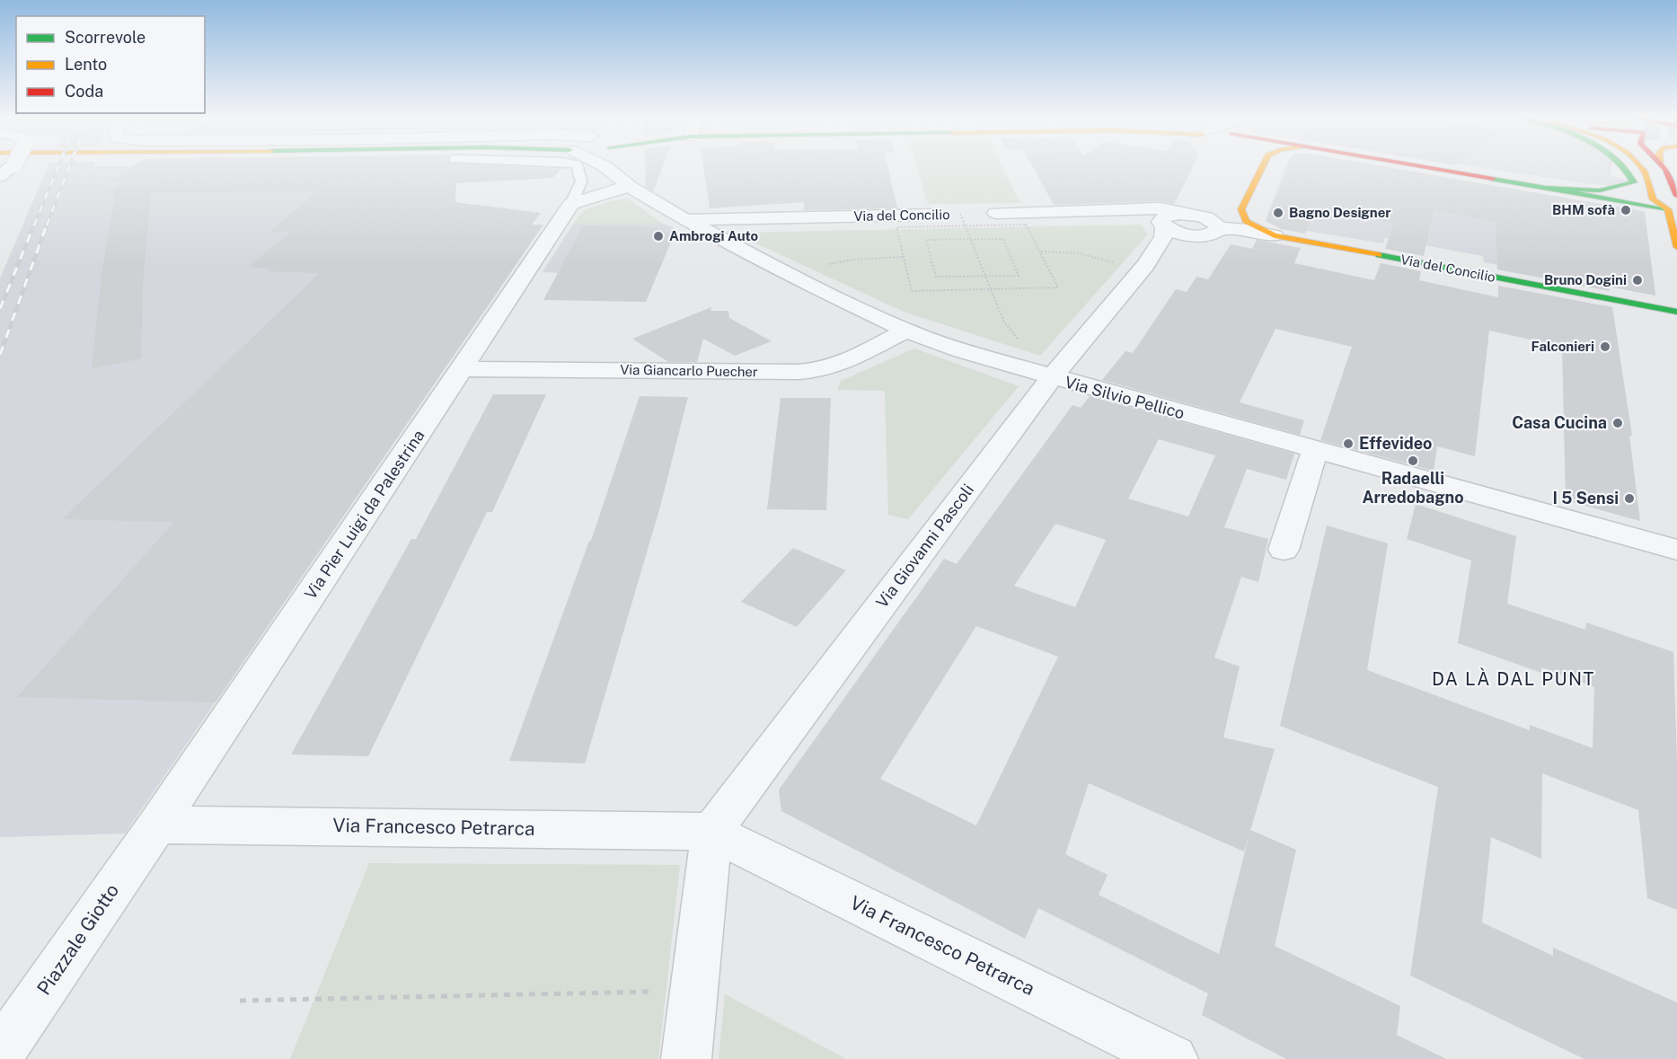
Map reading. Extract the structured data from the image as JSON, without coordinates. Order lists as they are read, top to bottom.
{
  "streets": {
    "main road": ["Via del Concilio"],
    "street": [
      "Via Giancarlo Puecher",
      "Via Silvio Pellico",
      "Via Pier Luigi da Palestrina",
      "Via Giovanni Pascoli",
      "Via Francesco Petrarca",
      "Piazzale Giotto"
    ]
  },
  "crossings": [
    ["Via del Concilio", "Via Silvio Pellico"],
    ["Via del Concilio", "Via Giovanni Pascoli"],
    ["Via Giancarlo Puecher", "Via Silvio Pellico"],
    ["Via Giancarlo Puecher", "Via Pier Luigi da Palestrina"],
    ["Via Silvio Pellico", "Via Giovanni Pascoli"],
    ["Via Pier Luigi da Palestrina", "Via Francesco Petrarca"],
    ["Via Pier Luigi da Palestrina", "Piazzale Giotto"],
    ["Via Giovanni Pascoli", "Via Francesco Petrarca"],
    ["Via Francesco Petrarca", "Piazzale Giotto"]
  ],
  "districts": ["DA LÀ DAL PUNT"],
  "places": [
    "BHM sofà",
    "Bagno Designer",
    "Ambrogi Auto",
    "Bruno Dogini",
    "Falconieri",
    "Casa Cucina",
    "Effevideo",
    "Radaelli Arredobagno",
    "I 5 Sensi"
  ],
  "legend": ["Scorrevole", "Lento", "Coda"]
}
